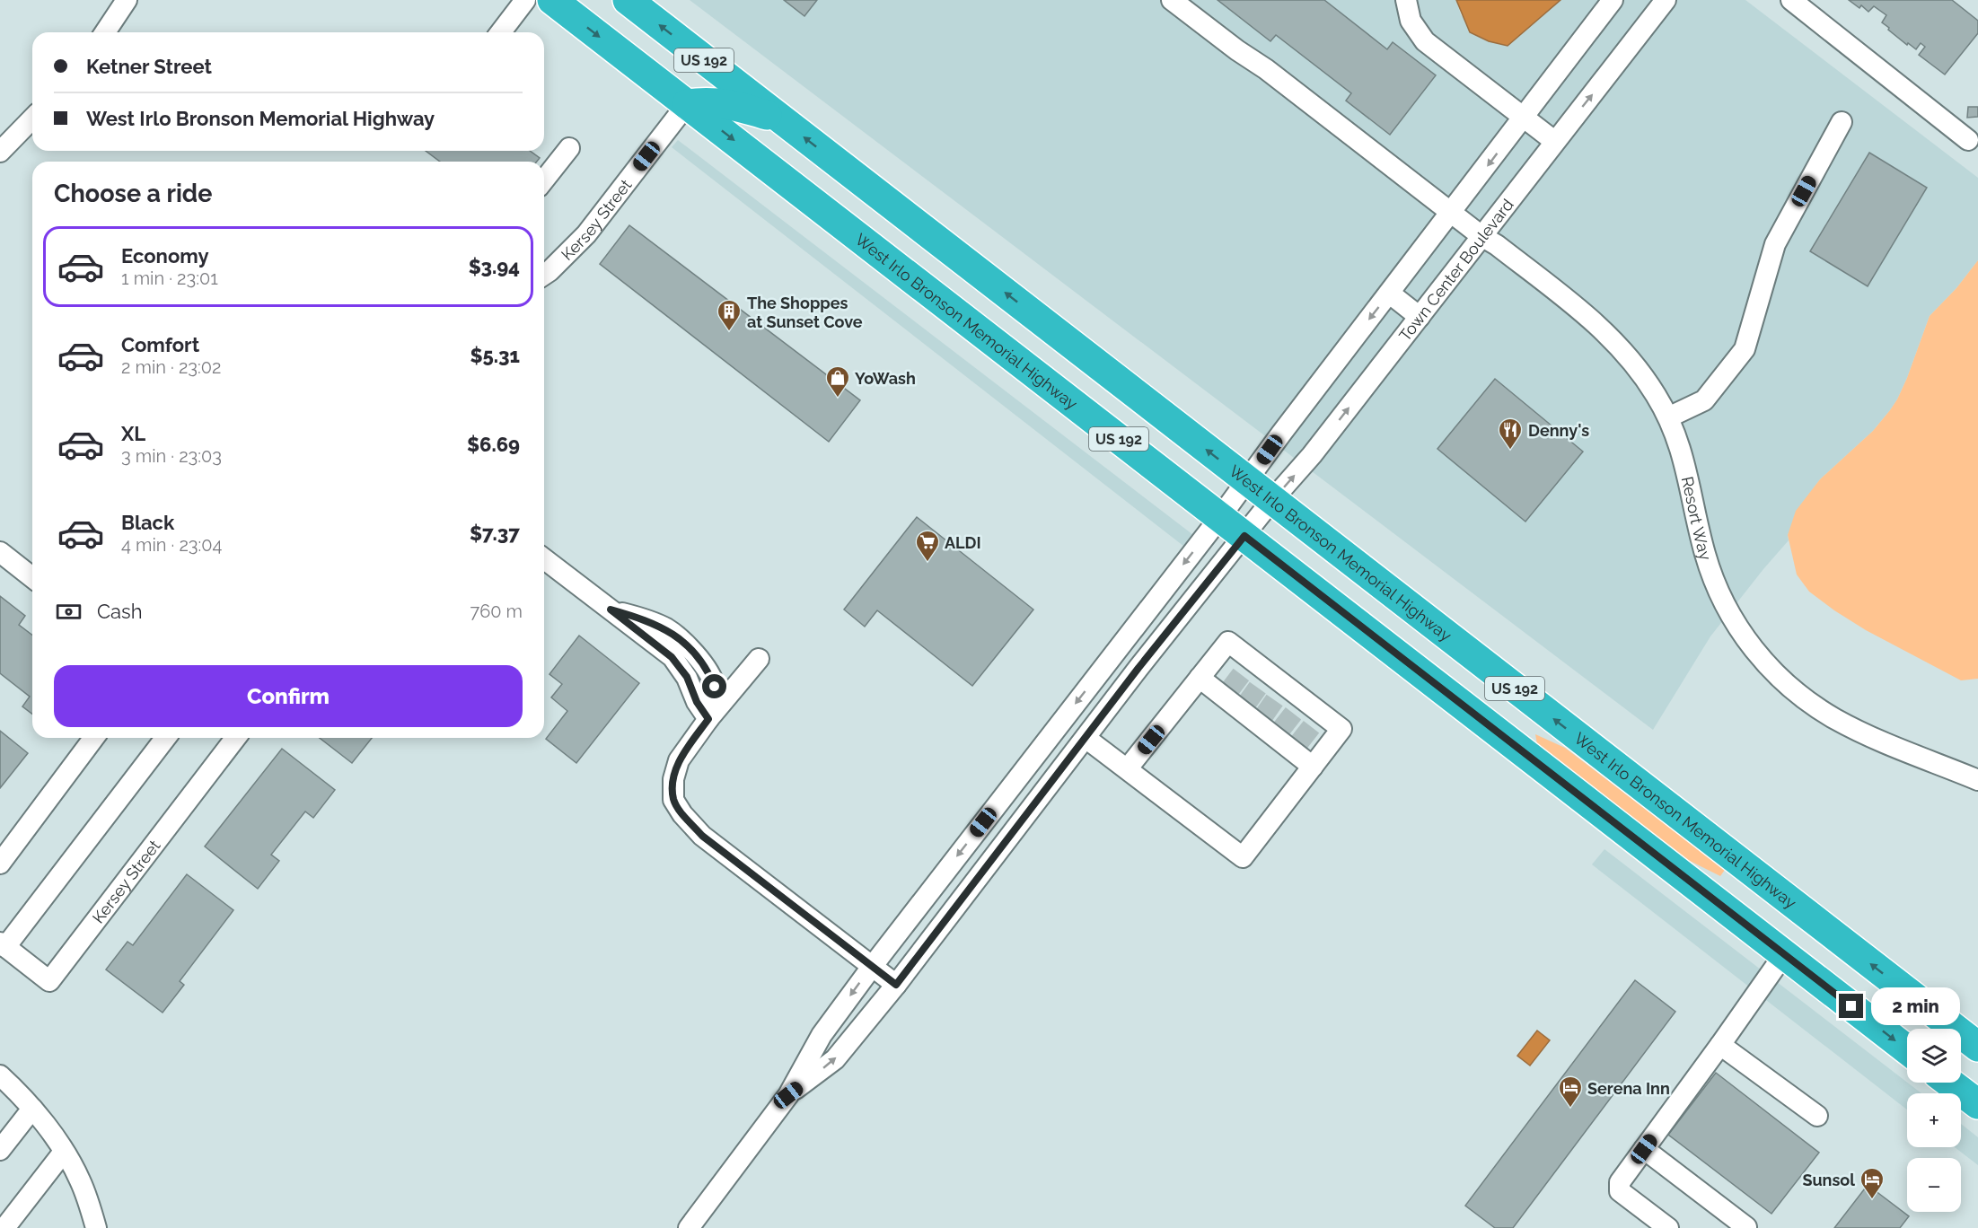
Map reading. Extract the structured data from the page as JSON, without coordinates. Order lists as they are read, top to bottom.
{
  "streets": {
    "highway": ["US 192", "West Irlo Bronson Memorial Highway"],
    "street": ["Kersey Street", "Town Center Boulevard", "Resort Way"]
  },
  "crossings": [
    ["Kersey Street", "West Irlo Bronson Memorial Highway"],
    ["Town Center Boulevard", "West Irlo Bronson Memorial Highway"],
    ["Town Center Boulevard", "Resort Way"]
  ],
  "places": {
    "building": ["The Shoppes at Sunset Cove"],
    "shop": ["YoWash"],
    "restaurant": ["Denny's"],
    "supermarket": ["ALDI"],
    "hotel": ["Serena Inn", "Sunsol"]
  },
  "page": {
    "banner": ["Ketner Street", "West Irlo Bronson Memorial Highway"],
    "heading": "Choose a ride",
    "list": [
      {
        "name": "Economy",
        "note": "1 min · 23:01",
        "value": "$3.94"
      },
      {
        "name": "Comfort",
        "note": "2 min · 23:02",
        "value": "$5.31"
      },
      {
        "name": "XL",
        "note": "3 min · 23:03",
        "value": "$6.69"
      },
      {
        "name": "Black",
        "note": "4 min · 23:04",
        "value": "$7.37"
      }
    ],
    "pay": ["Cash", "760 m"],
    "buttons": "Confirm",
    "bubble": "2 min",
    "map_buttons": ["+", "−"]
  }
}
